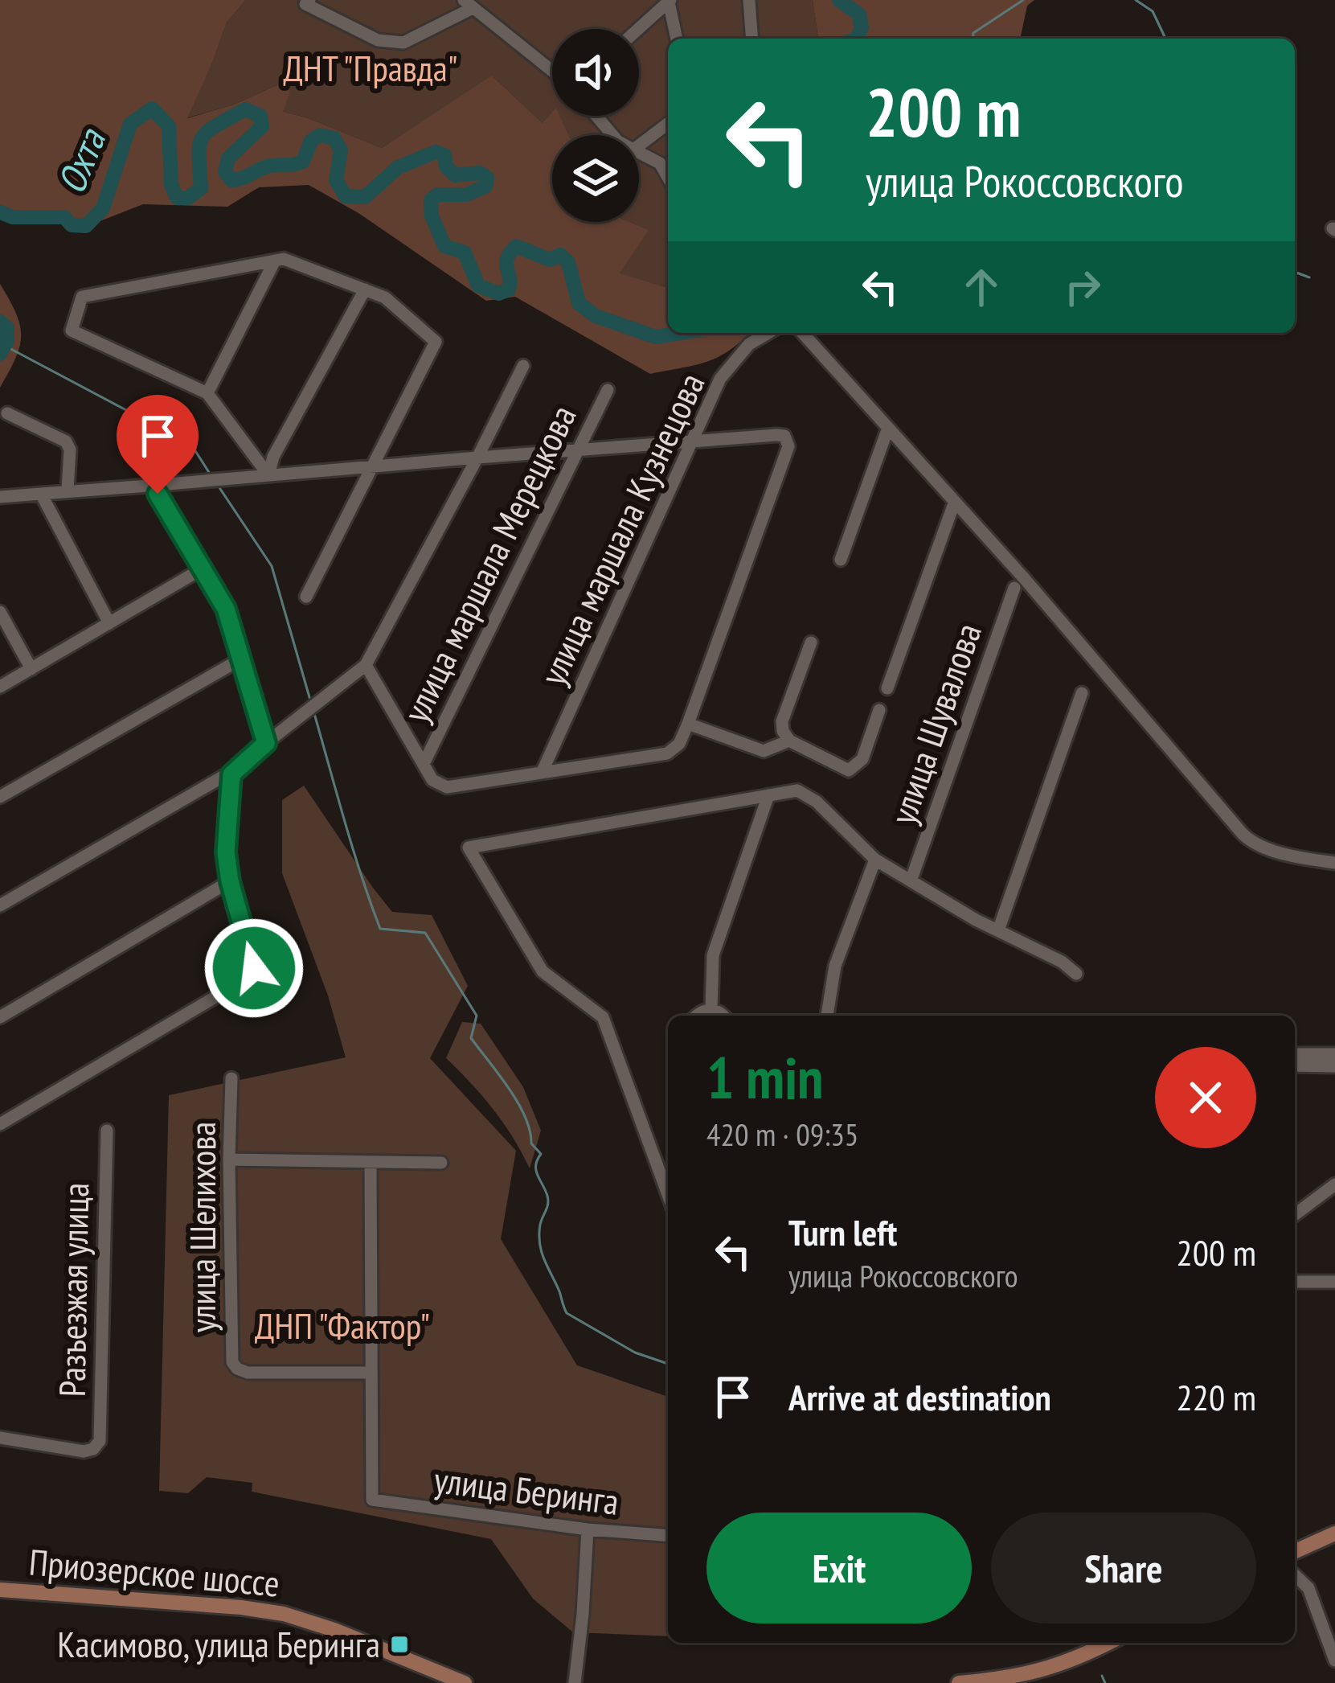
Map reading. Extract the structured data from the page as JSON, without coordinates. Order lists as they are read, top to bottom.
{
  "streets": {
    "main road": ["Приозерское шоссе"],
    "street": [
      "улица маршала Кузнецова",
      "улица маршала Мерецкова",
      "улица Шувалова",
      "улица Шелихова",
      "Разъезжая улица",
      "улица Беринга"
    ]
  },
  "crossings": [
    ["улица Шелихова", "улица Беринга"]
  ],
  "water": ["Охта"],
  "parks": ["ДНТ \"Правда\"", "ДНП \"Фактор\""],
  "places": {
    "transit": ["Касимово, улица Беринга"]
  },
  "page": {
    "turn": ["200 m", "улица Рокоссовского"],
    "heading": ["1 min", "420 m · 09:35"],
    "list": [
      {
        "name": "Turn left",
        "note": "улица Рокоссовского",
        "value": "200 m"
      },
      {
        "name": "Arrive at destination",
        "value": "220 m"
      }
    ],
    "buttons": ["Exit", "Share"]
  }
}
